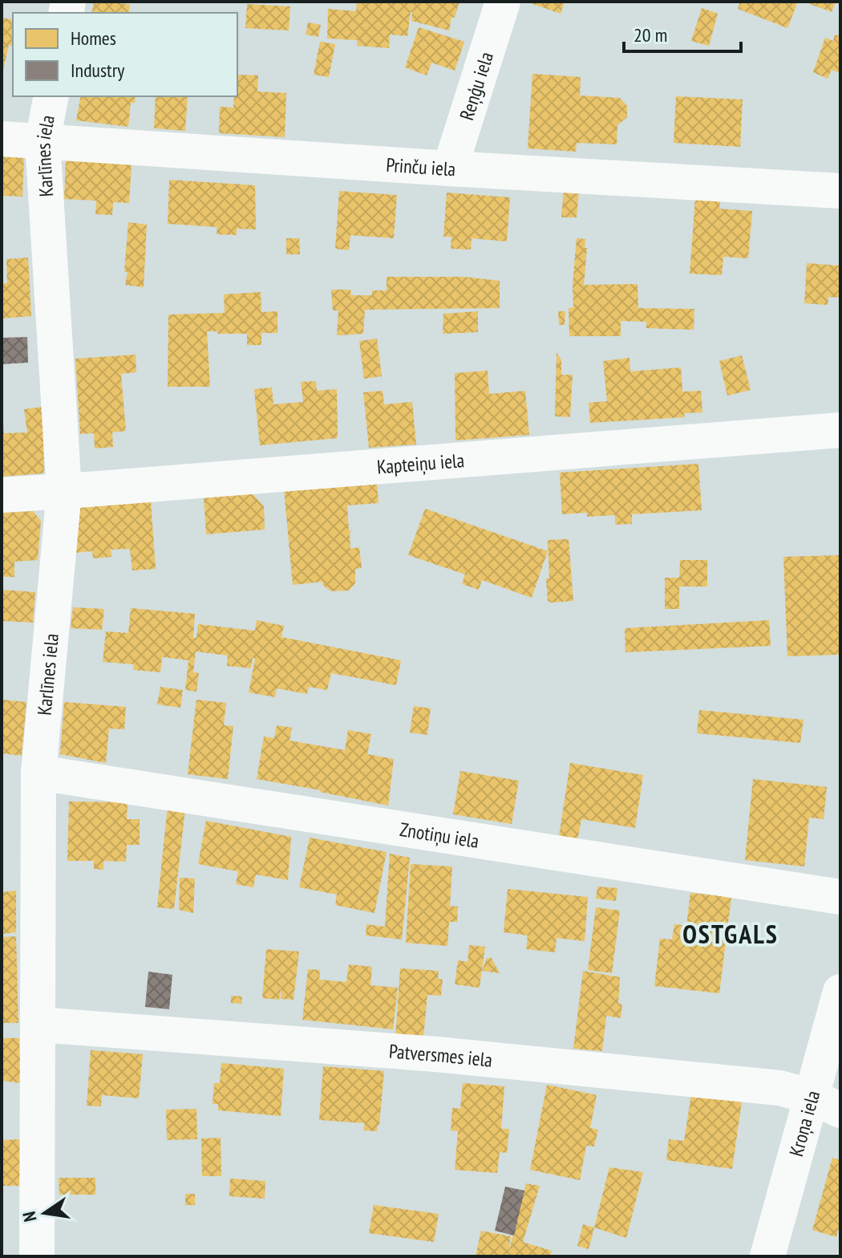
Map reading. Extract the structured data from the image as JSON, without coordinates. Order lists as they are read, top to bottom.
{
  "streets": {
    "street": [
      "Reņģu iela",
      "Karlīnes iela",
      "Prinču iela",
      "Kapteiņu iela",
      "Znotiņu iela",
      "Patversmes iela",
      "Kroņa iela"
    ]
  },
  "crossings": [
    ["Reņģu iela", "Prinču iela"],
    ["Karlīnes iela", "Prinču iela"],
    ["Karlīnes iela", "Kapteiņu iela"],
    ["Karlīnes iela", "Znotiņu iela"],
    ["Karlīnes iela", "Patversmes iela"],
    ["Patversmes iela", "Kroņa iela"]
  ],
  "districts": ["OSTGALS"],
  "legend": ["Homes", "Industry"],
  "scale_bar": "20 m",
  "north": "left"
}
